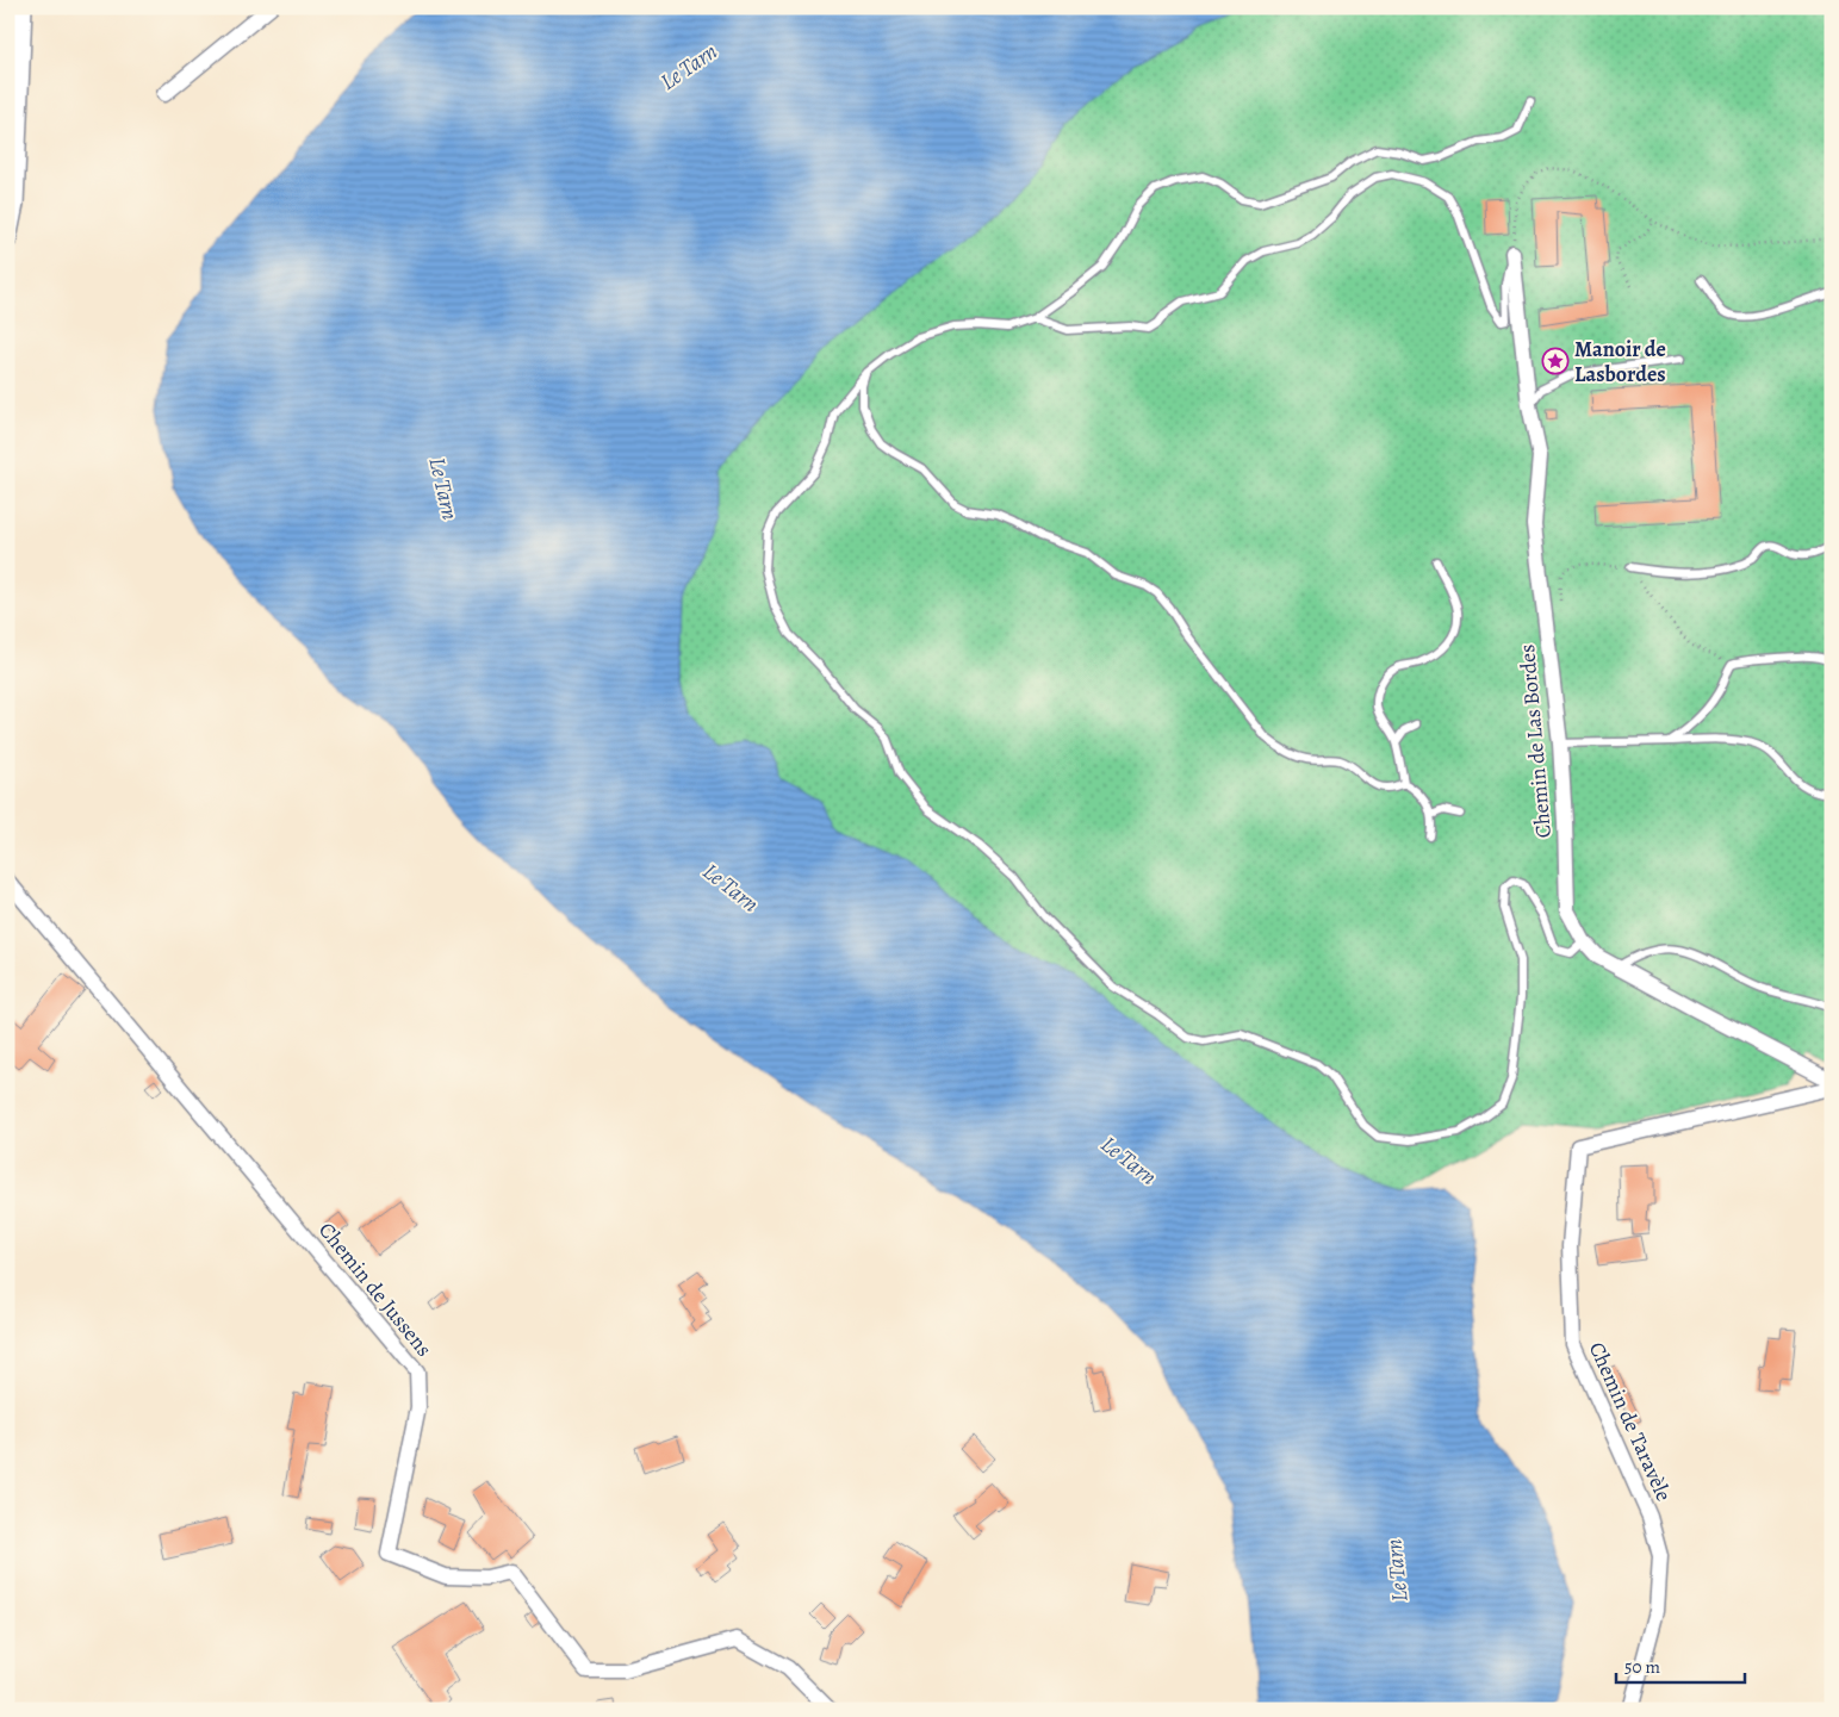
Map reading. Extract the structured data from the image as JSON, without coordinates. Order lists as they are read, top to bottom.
{
  "streets": {
    "street": ["Chemin de Las Bordes", "Chemin de Jussens", "Chemin de Taravèle"]
  },
  "water": ["Le Tarn"],
  "places": {
    "place": ["Manoir de Lasbordes"]
  },
  "scale_bar": "50 m"
}
